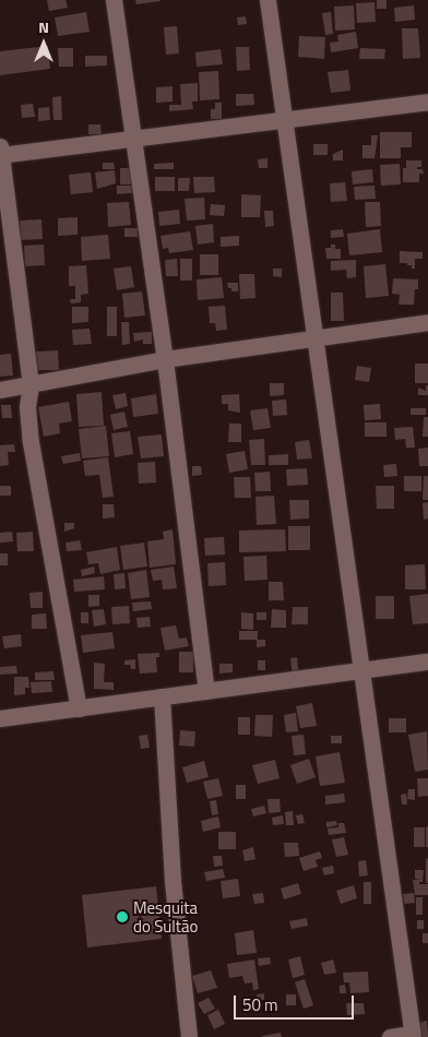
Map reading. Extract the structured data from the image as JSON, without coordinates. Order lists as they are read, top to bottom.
{
  "places": ["Mesquita do Sultão"],
  "scale_bar": "50 m",
  "north": "top"
}
